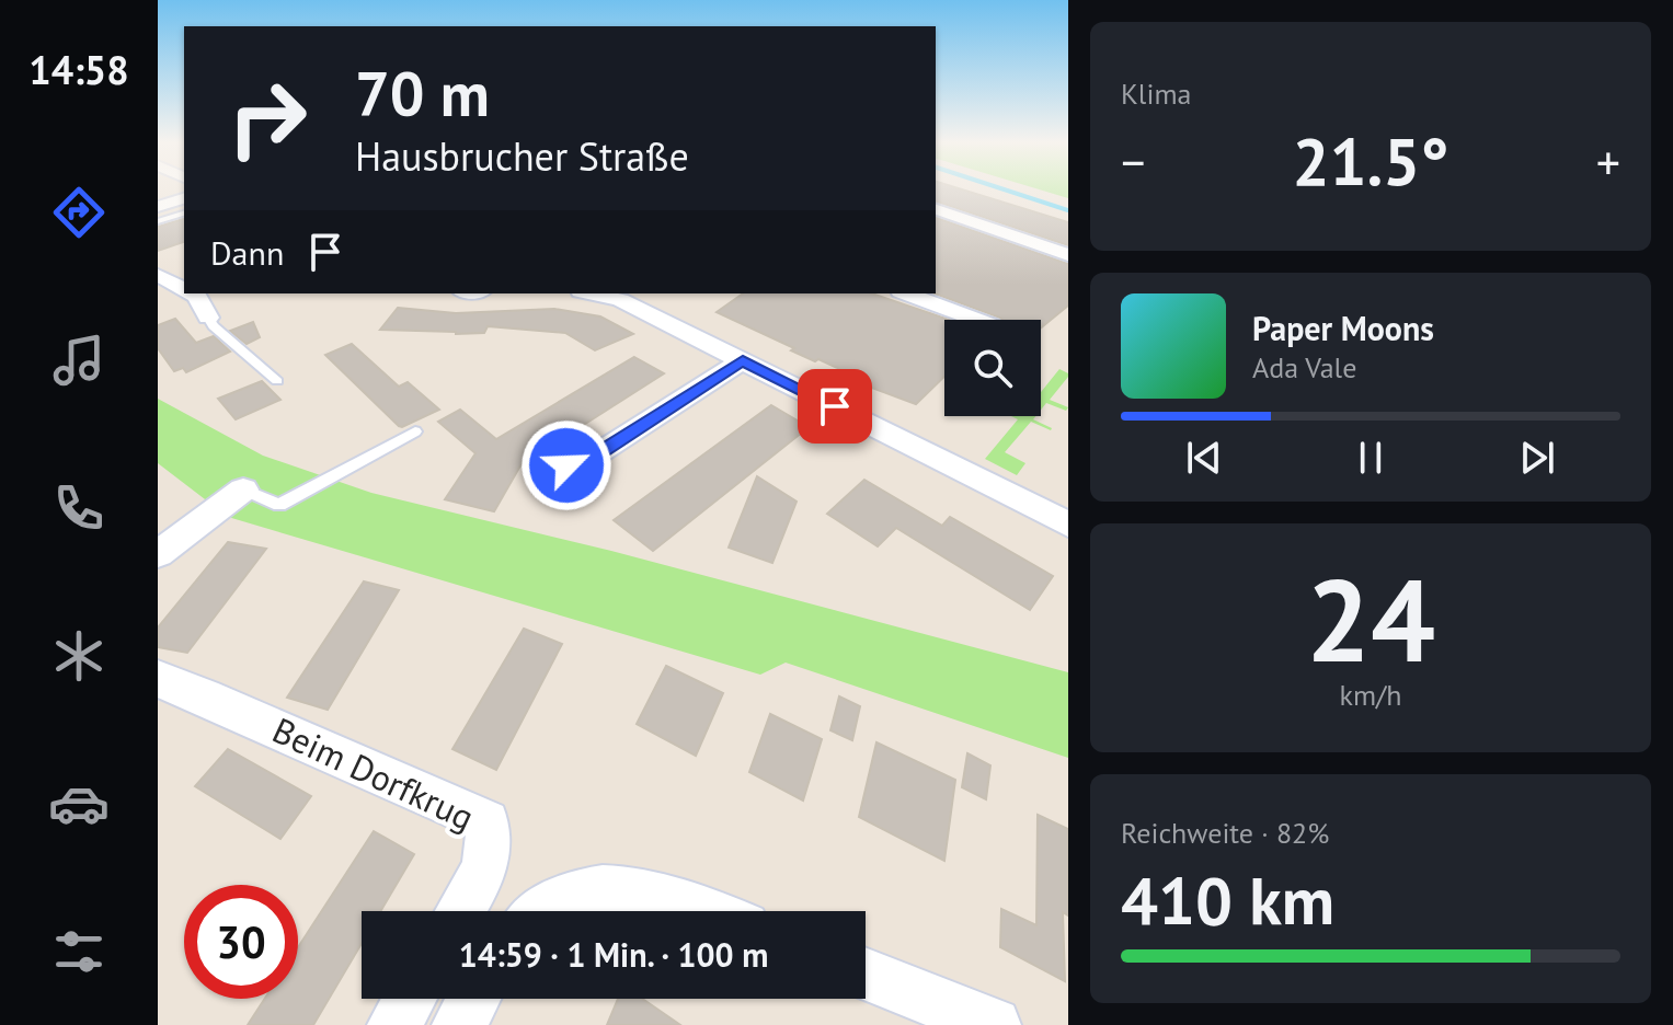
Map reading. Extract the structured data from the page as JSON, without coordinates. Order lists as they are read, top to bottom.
{
  "streets": {
    "street": ["Beim Dorfkrug"]
  },
  "page": {
    "tabs": "14:58",
    "tile": [
      "Klima",
      ["24", "km/h"],
      ["Reichweite · 82%", "410 km"]
    ],
    "turn": ["70 m", "Hausbrucher Straße"],
    "heat": ["−", "21.5°", "+"],
    "then": "Dann",
    "song": ["Paper Moons", "Ada Vale"],
    "limit": "30",
    "trip": "14:59 · 1 Min. · 100 m"
  }
}
